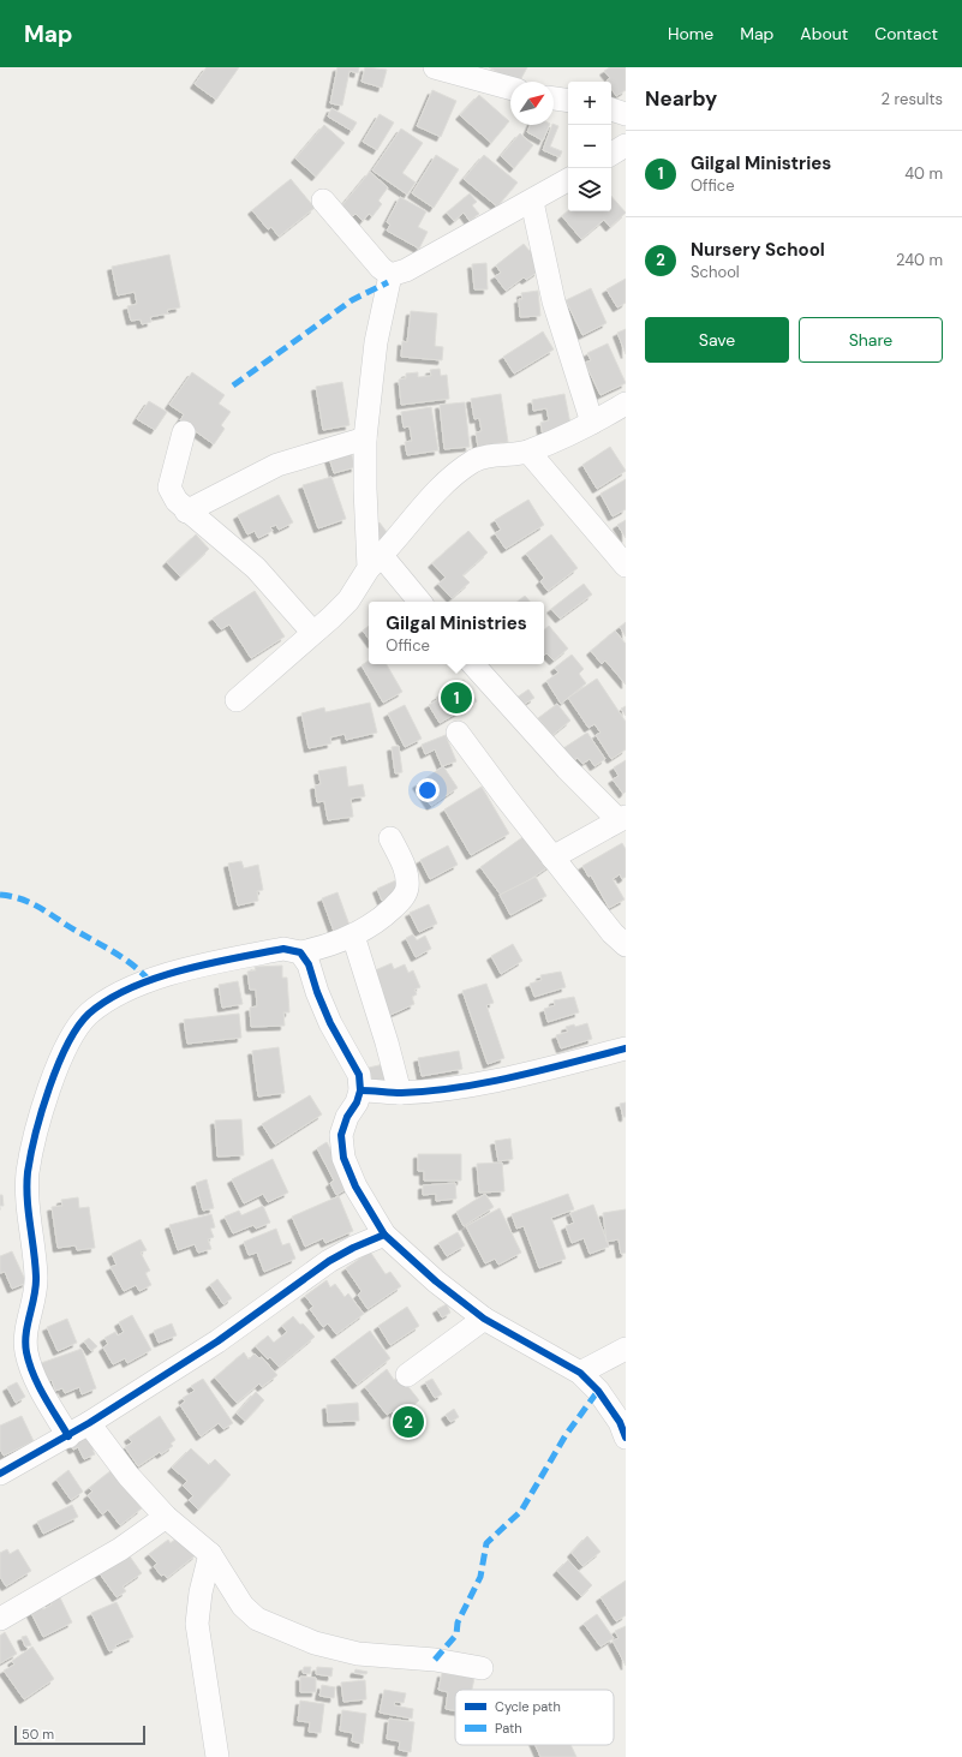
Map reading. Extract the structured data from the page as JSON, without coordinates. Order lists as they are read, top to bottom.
{
  "legend": ["Cycle path", "Path"],
  "scale_bar": "50 m",
  "north": "top right",
  "page": {
    "header": "Map",
    "nav": [
      "Home",
      "Map",
      "About",
      "Contact"
    ],
    "heading": ["Nearby", "2 results"],
    "map_buttons": ["+", "−"],
    "list": [
      {
        "mark": "1",
        "name": "Gilgal Ministries",
        "note": "Office",
        "value": "40 m"
      },
      {
        "mark": "2",
        "name": "Nursery School",
        "note": "School",
        "value": "240 m"
      }
    ],
    "buttons": ["Save", "Share"],
    "popup": ["Gilgal Ministries", "Office"],
    "pins": ["1", "2"],
    "scale": "50 m"
  }
}
